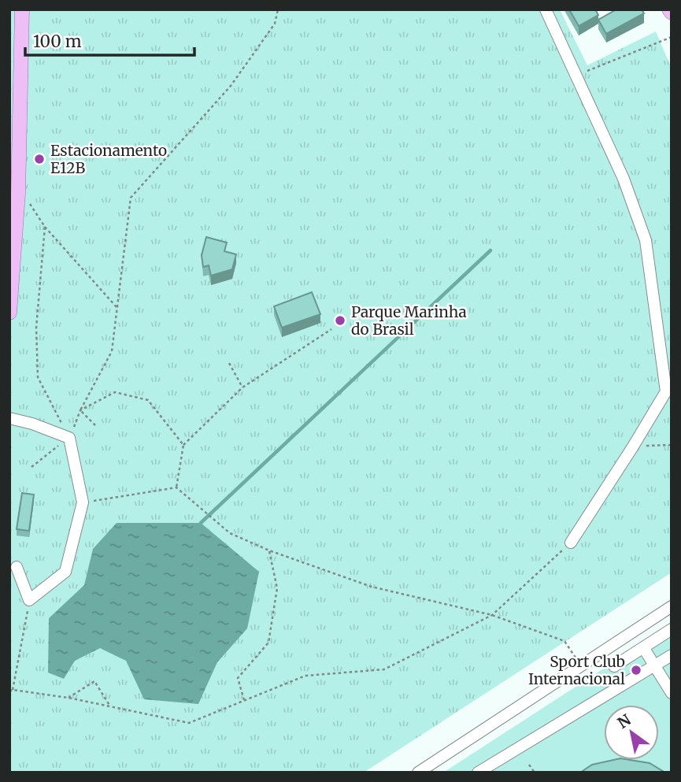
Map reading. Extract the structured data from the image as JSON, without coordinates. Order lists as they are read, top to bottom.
{
  "places": ["Estacionamento E12B", "Parque Marinha do Brasil", "Sport Club Internacional"],
  "scale_bar": "100 m",
  "north": "top left"
}
